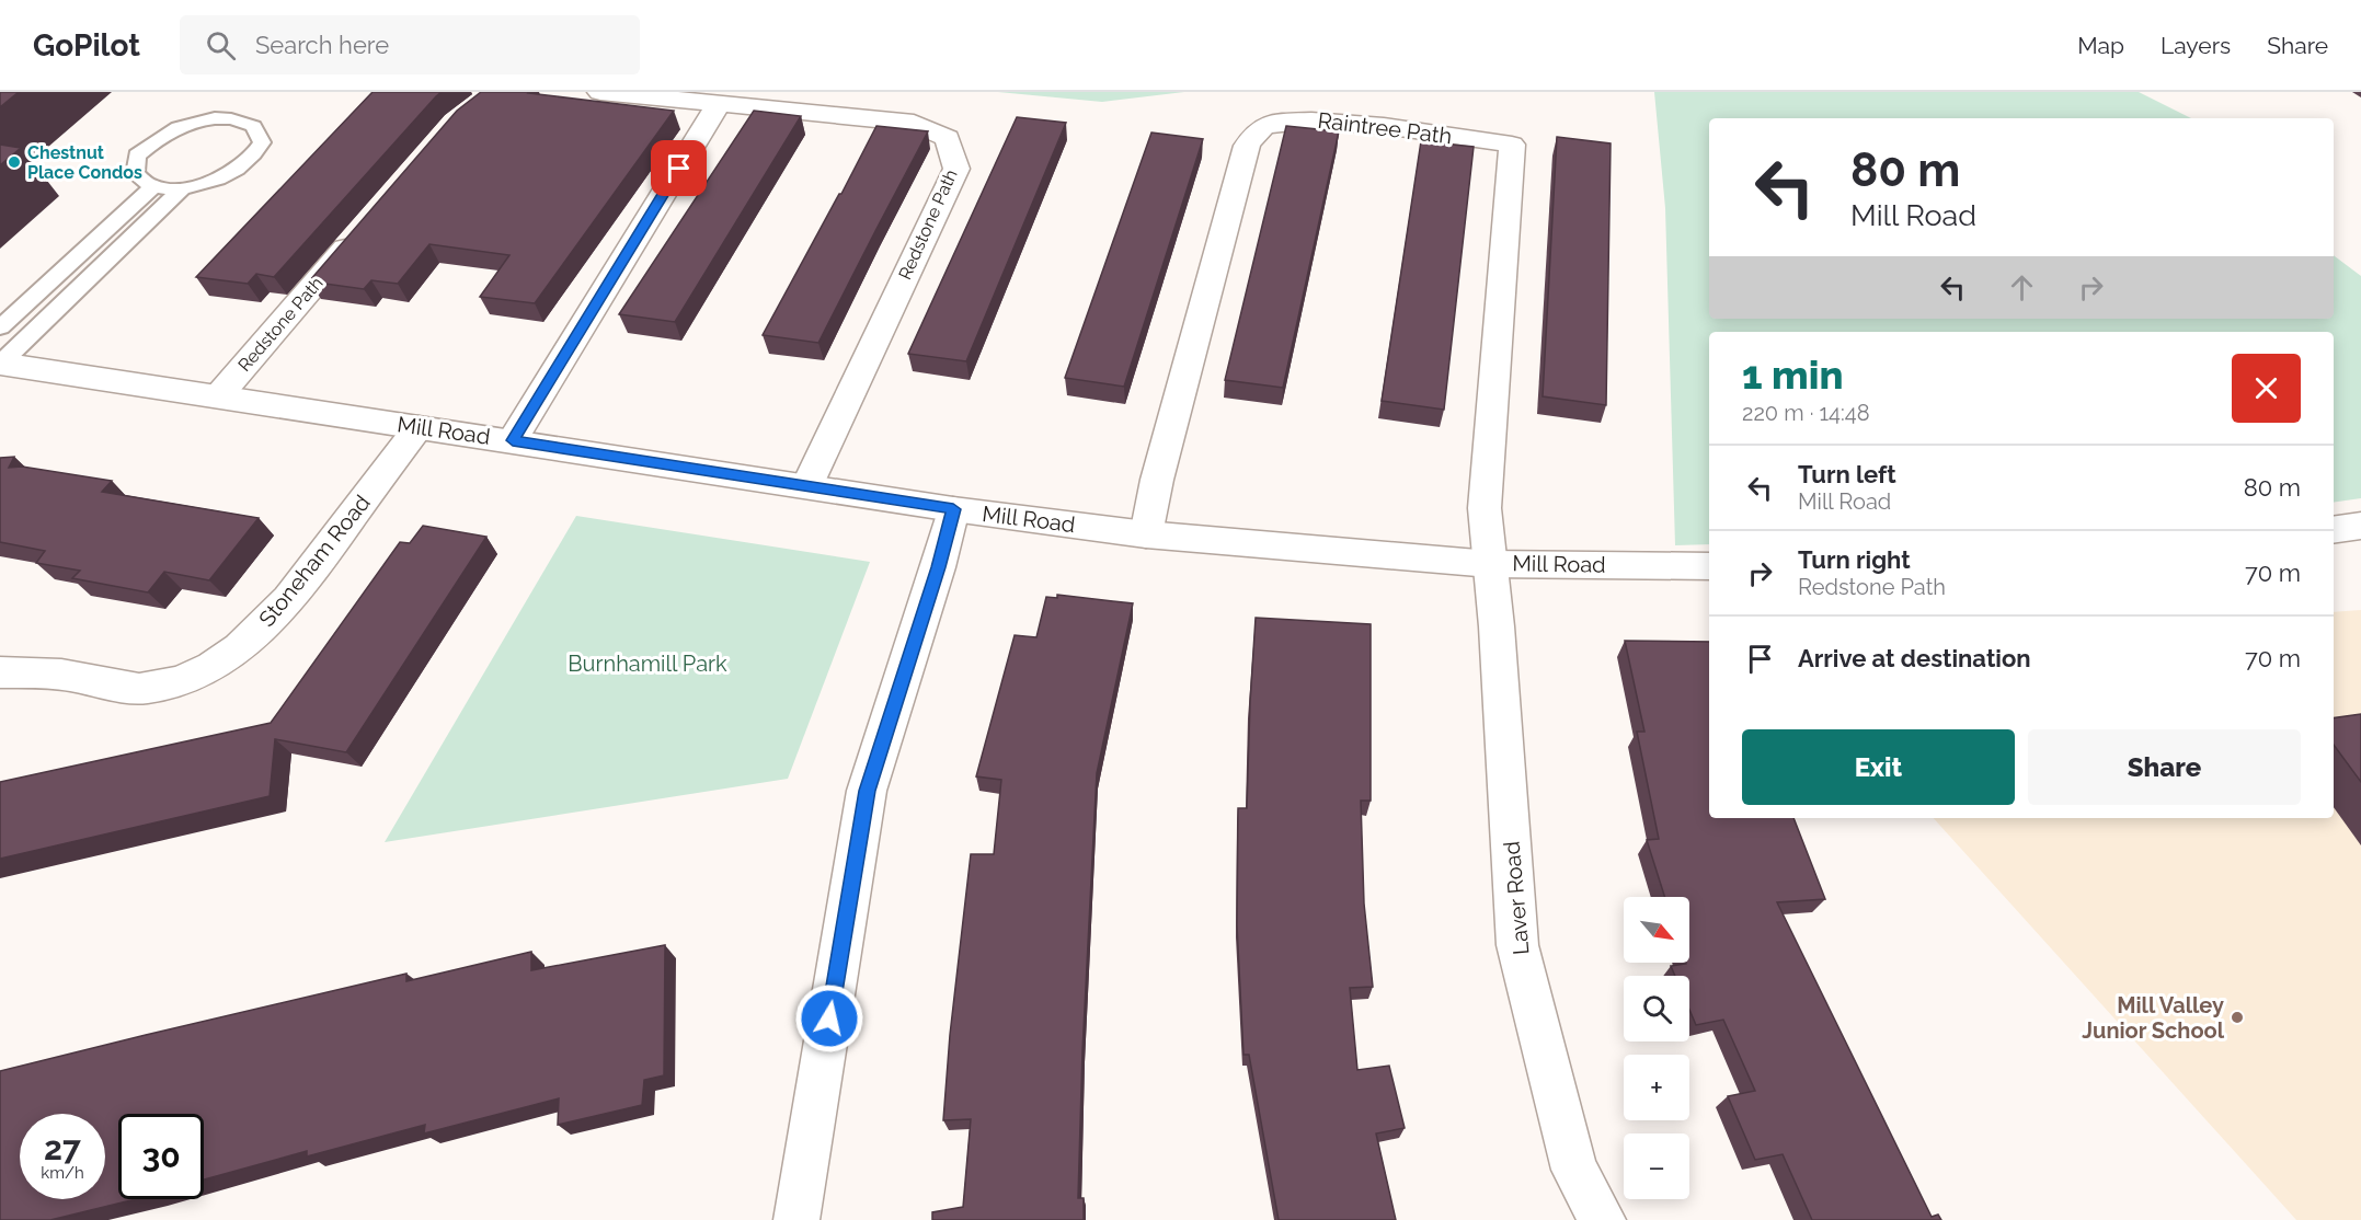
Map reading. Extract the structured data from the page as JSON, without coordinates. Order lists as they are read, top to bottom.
{
  "streets": {
    "street": [
      "Raintree Path",
      "Redstone Path",
      "Mill Road",
      "Stoneham Road",
      "Laver Road"
    ]
  },
  "crossings": [
    ["Raintree Path", "Mill Road"],
    ["Raintree Path", "Laver Road"],
    ["Redstone Path", "Mill Road"],
    ["Mill Road", "Stoneham Road"],
    ["Mill Road", "Laver Road"]
  ],
  "parks": ["Burnhamill Park"],
  "places": ["Chestnut Place Condos", "Mill Valley Junior School"],
  "north": "bottom right",
  "page": {
    "header": "GoPilot",
    "search": "Search here",
    "nav": ["Map", "Layers", "Share"],
    "turn": ["80 m", "Mill Road"],
    "heading": ["1 min", "220 m · 14:48"],
    "list": [
      {
        "name": "Turn left",
        "note": "Mill Road",
        "value": "80 m"
      },
      {
        "name": "Turn right",
        "note": "Redstone Path",
        "value": "70 m"
      },
      {
        "name": "Arrive at destination",
        "value": "70 m"
      }
    ],
    "buttons": ["Exit", "Share"],
    "map_buttons": ["+", "−"],
    "speed": "27 km/h",
    "limit": "30"
  }
}
